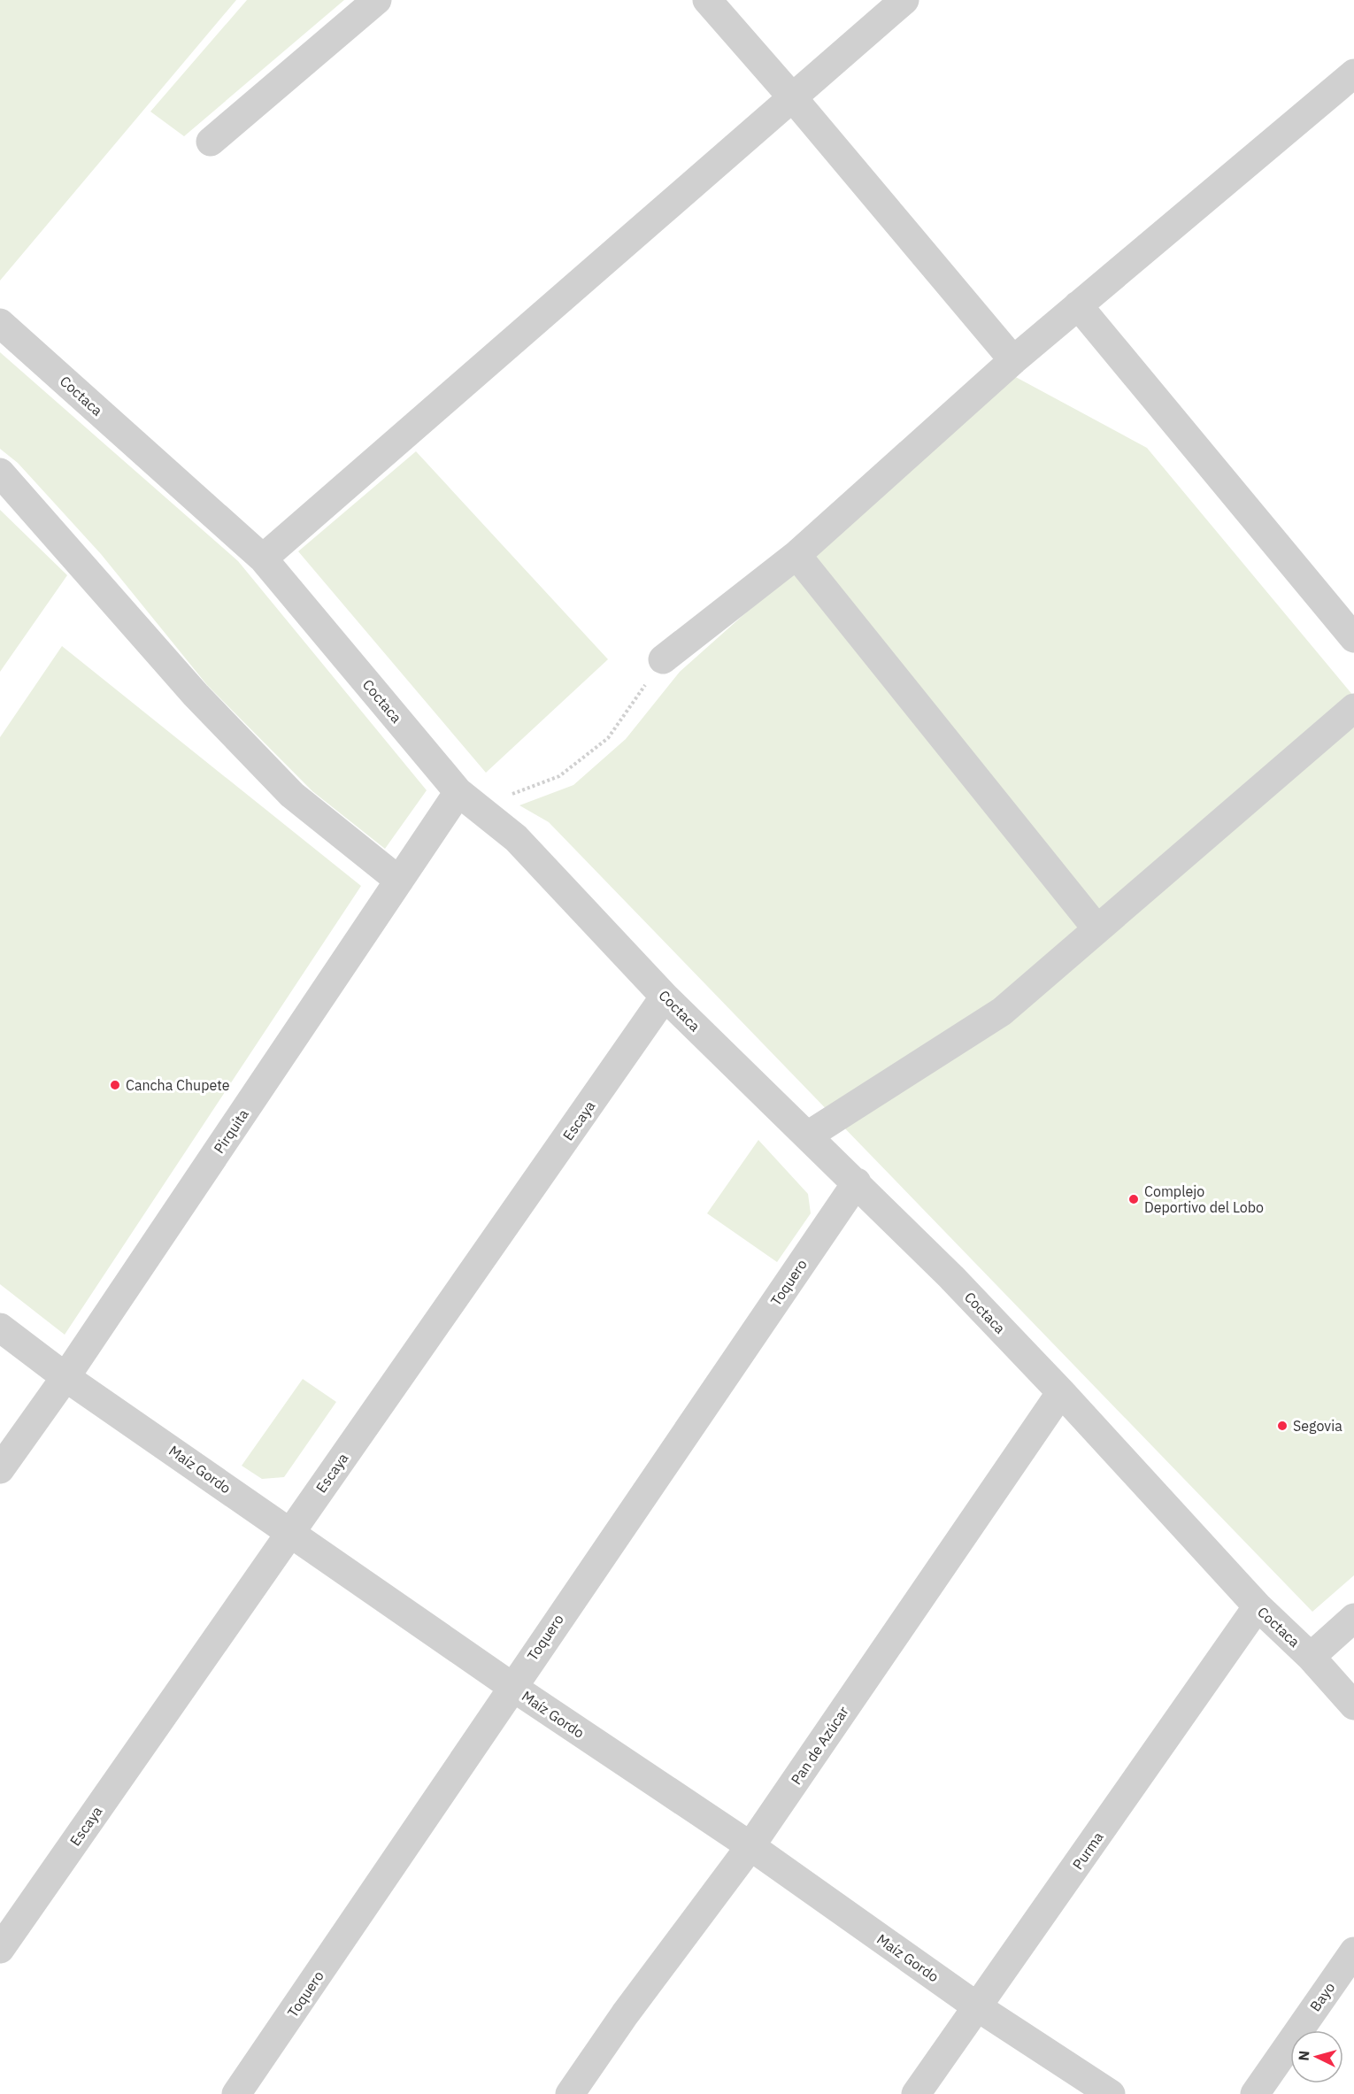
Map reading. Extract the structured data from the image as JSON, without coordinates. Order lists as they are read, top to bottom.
{
  "streets": {
    "street": [
      "Coctaca",
      "Escaya",
      "Pirquita",
      "Toquero",
      "Maíz Gordo",
      "Pan de Azúcar",
      "Purma",
      "Bayo"
    ]
  },
  "crossings": [
    ["Coctaca", "Escaya"],
    ["Coctaca", "Pirquita"],
    ["Coctaca", "Toquero"],
    ["Coctaca", "Pan de Azúcar"],
    ["Coctaca", "Purma"],
    ["Escaya", "Maíz Gordo"],
    ["Pirquita", "Maíz Gordo"],
    ["Toquero", "Maíz Gordo"],
    ["Maíz Gordo", "Pan de Azúcar"],
    ["Maíz Gordo", "Purma"]
  ],
  "places": ["Cancha Chupete", "Complejo Deportivo del Lobo", "Segovia"],
  "north": "left"
}
